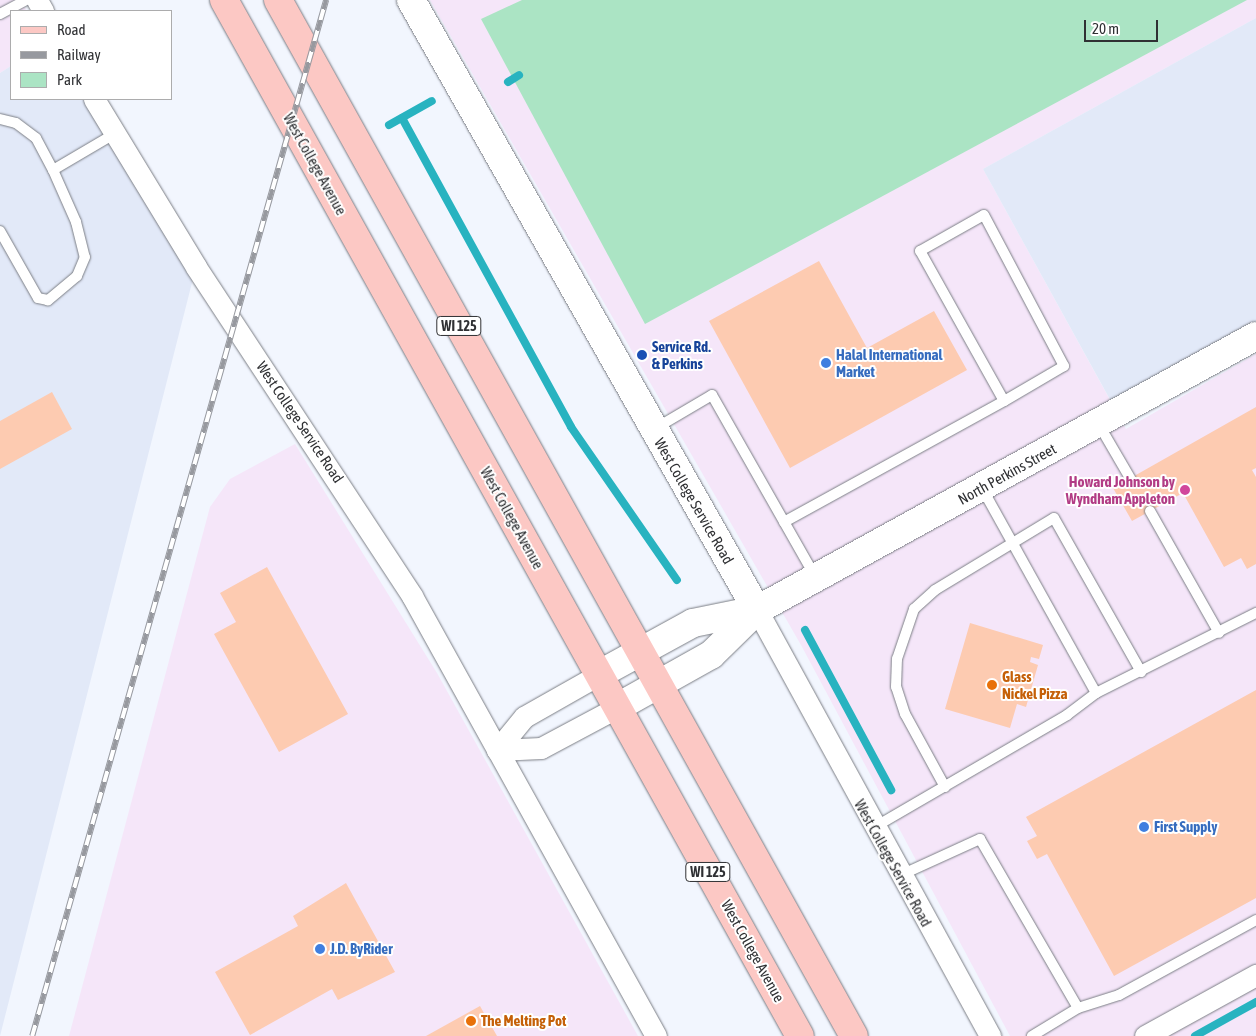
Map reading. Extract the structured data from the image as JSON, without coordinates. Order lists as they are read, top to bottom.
{
  "streets": {
    "main road": ["West College Avenue", "WI 125"],
    "street": ["West College Service Road", "North Perkins Street"]
  },
  "crossings": [
    ["West College Service Road", "North Perkins Street"]
  ],
  "places": [
    "Service Rd. & Perkins",
    "Halal International Market",
    "Howard Johnson by Wyndham Appleton",
    "Glass Nickel Pizza",
    "First Supply",
    "J.D. ByRider",
    "The Melting Pot"
  ],
  "legend": ["Road", "Railway", "Park"],
  "scale_bar": "20 m"
}
